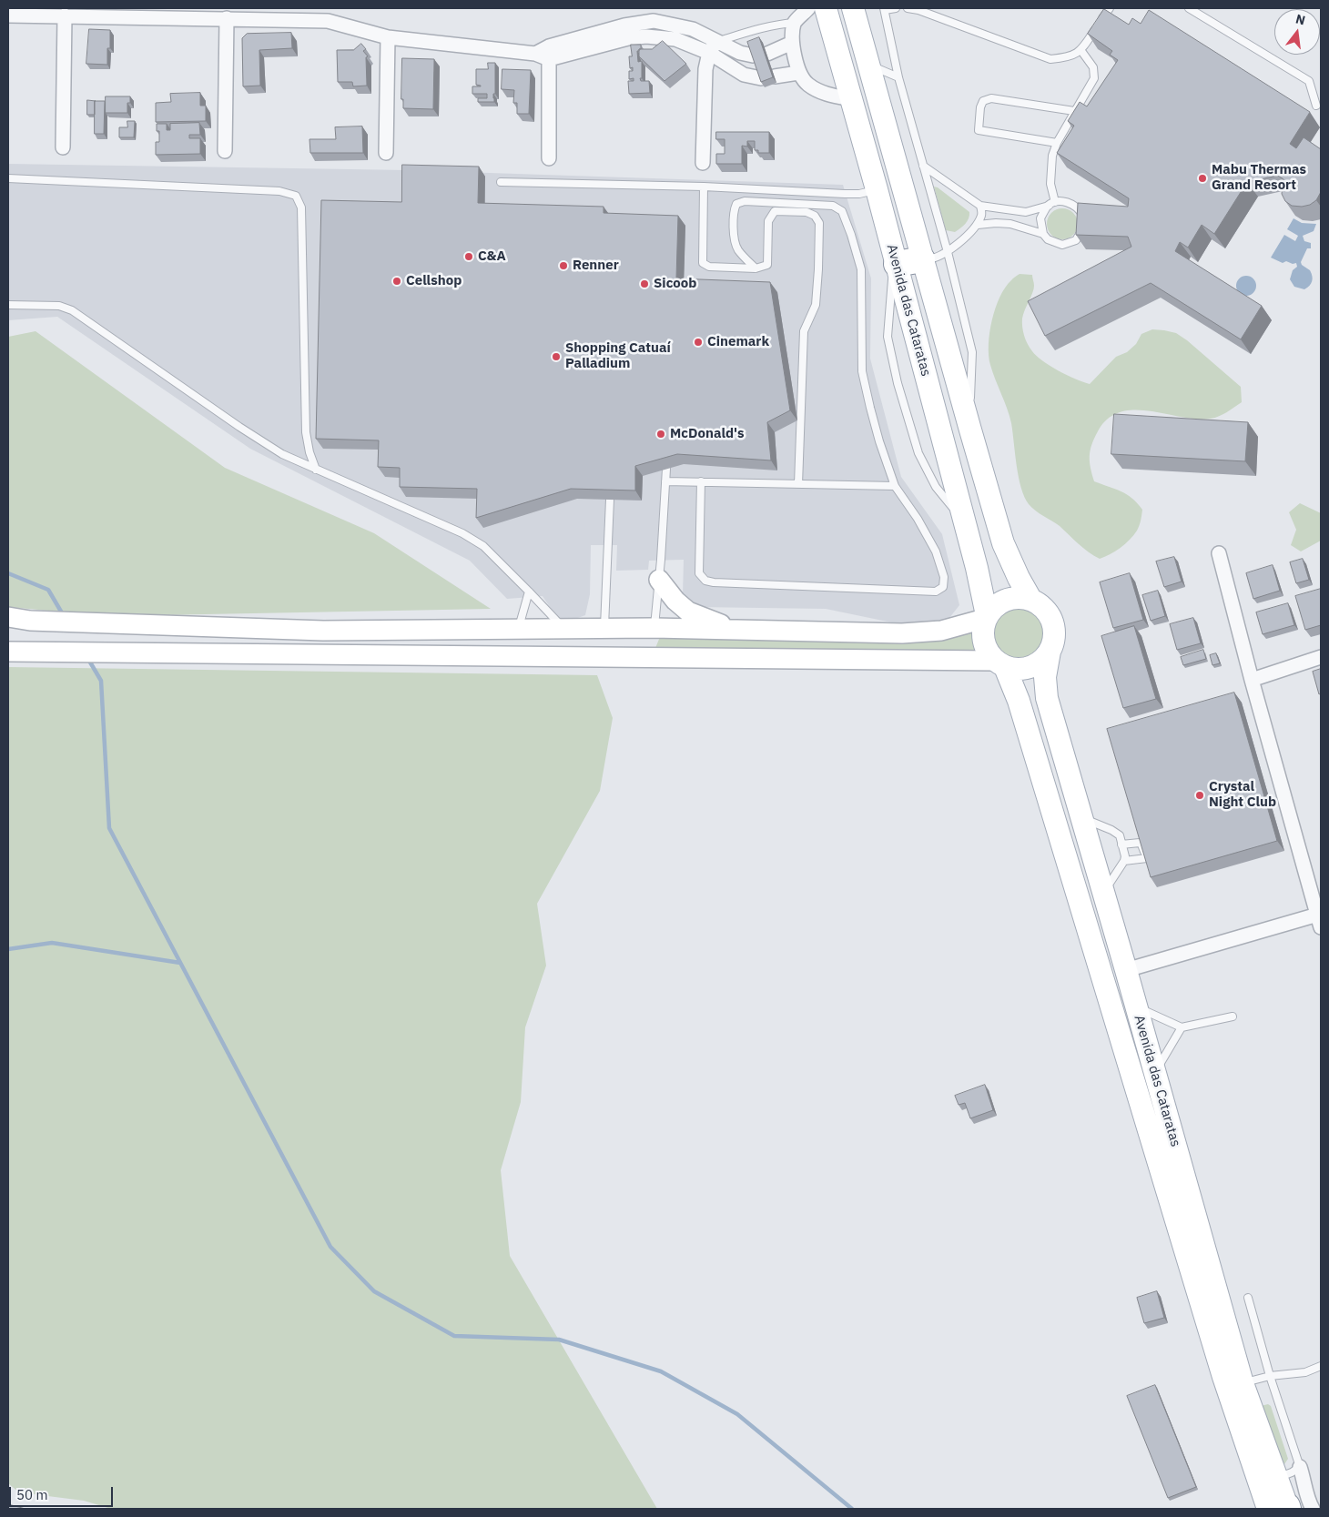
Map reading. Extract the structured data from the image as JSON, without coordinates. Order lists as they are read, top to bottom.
{
  "streets": {
    "main road": ["Avenida das Cataratas"]
  },
  "places": [
    "Mabu Thermas Grand Resort",
    "C&A",
    "Renner",
    "Cellshop",
    "Sicoob",
    "Cinemark",
    "Shopping Catuaí Palladium",
    "McDonald's",
    "Crystal Night Club"
  ],
  "scale_bar": "50 m",
  "north": "top"
}
